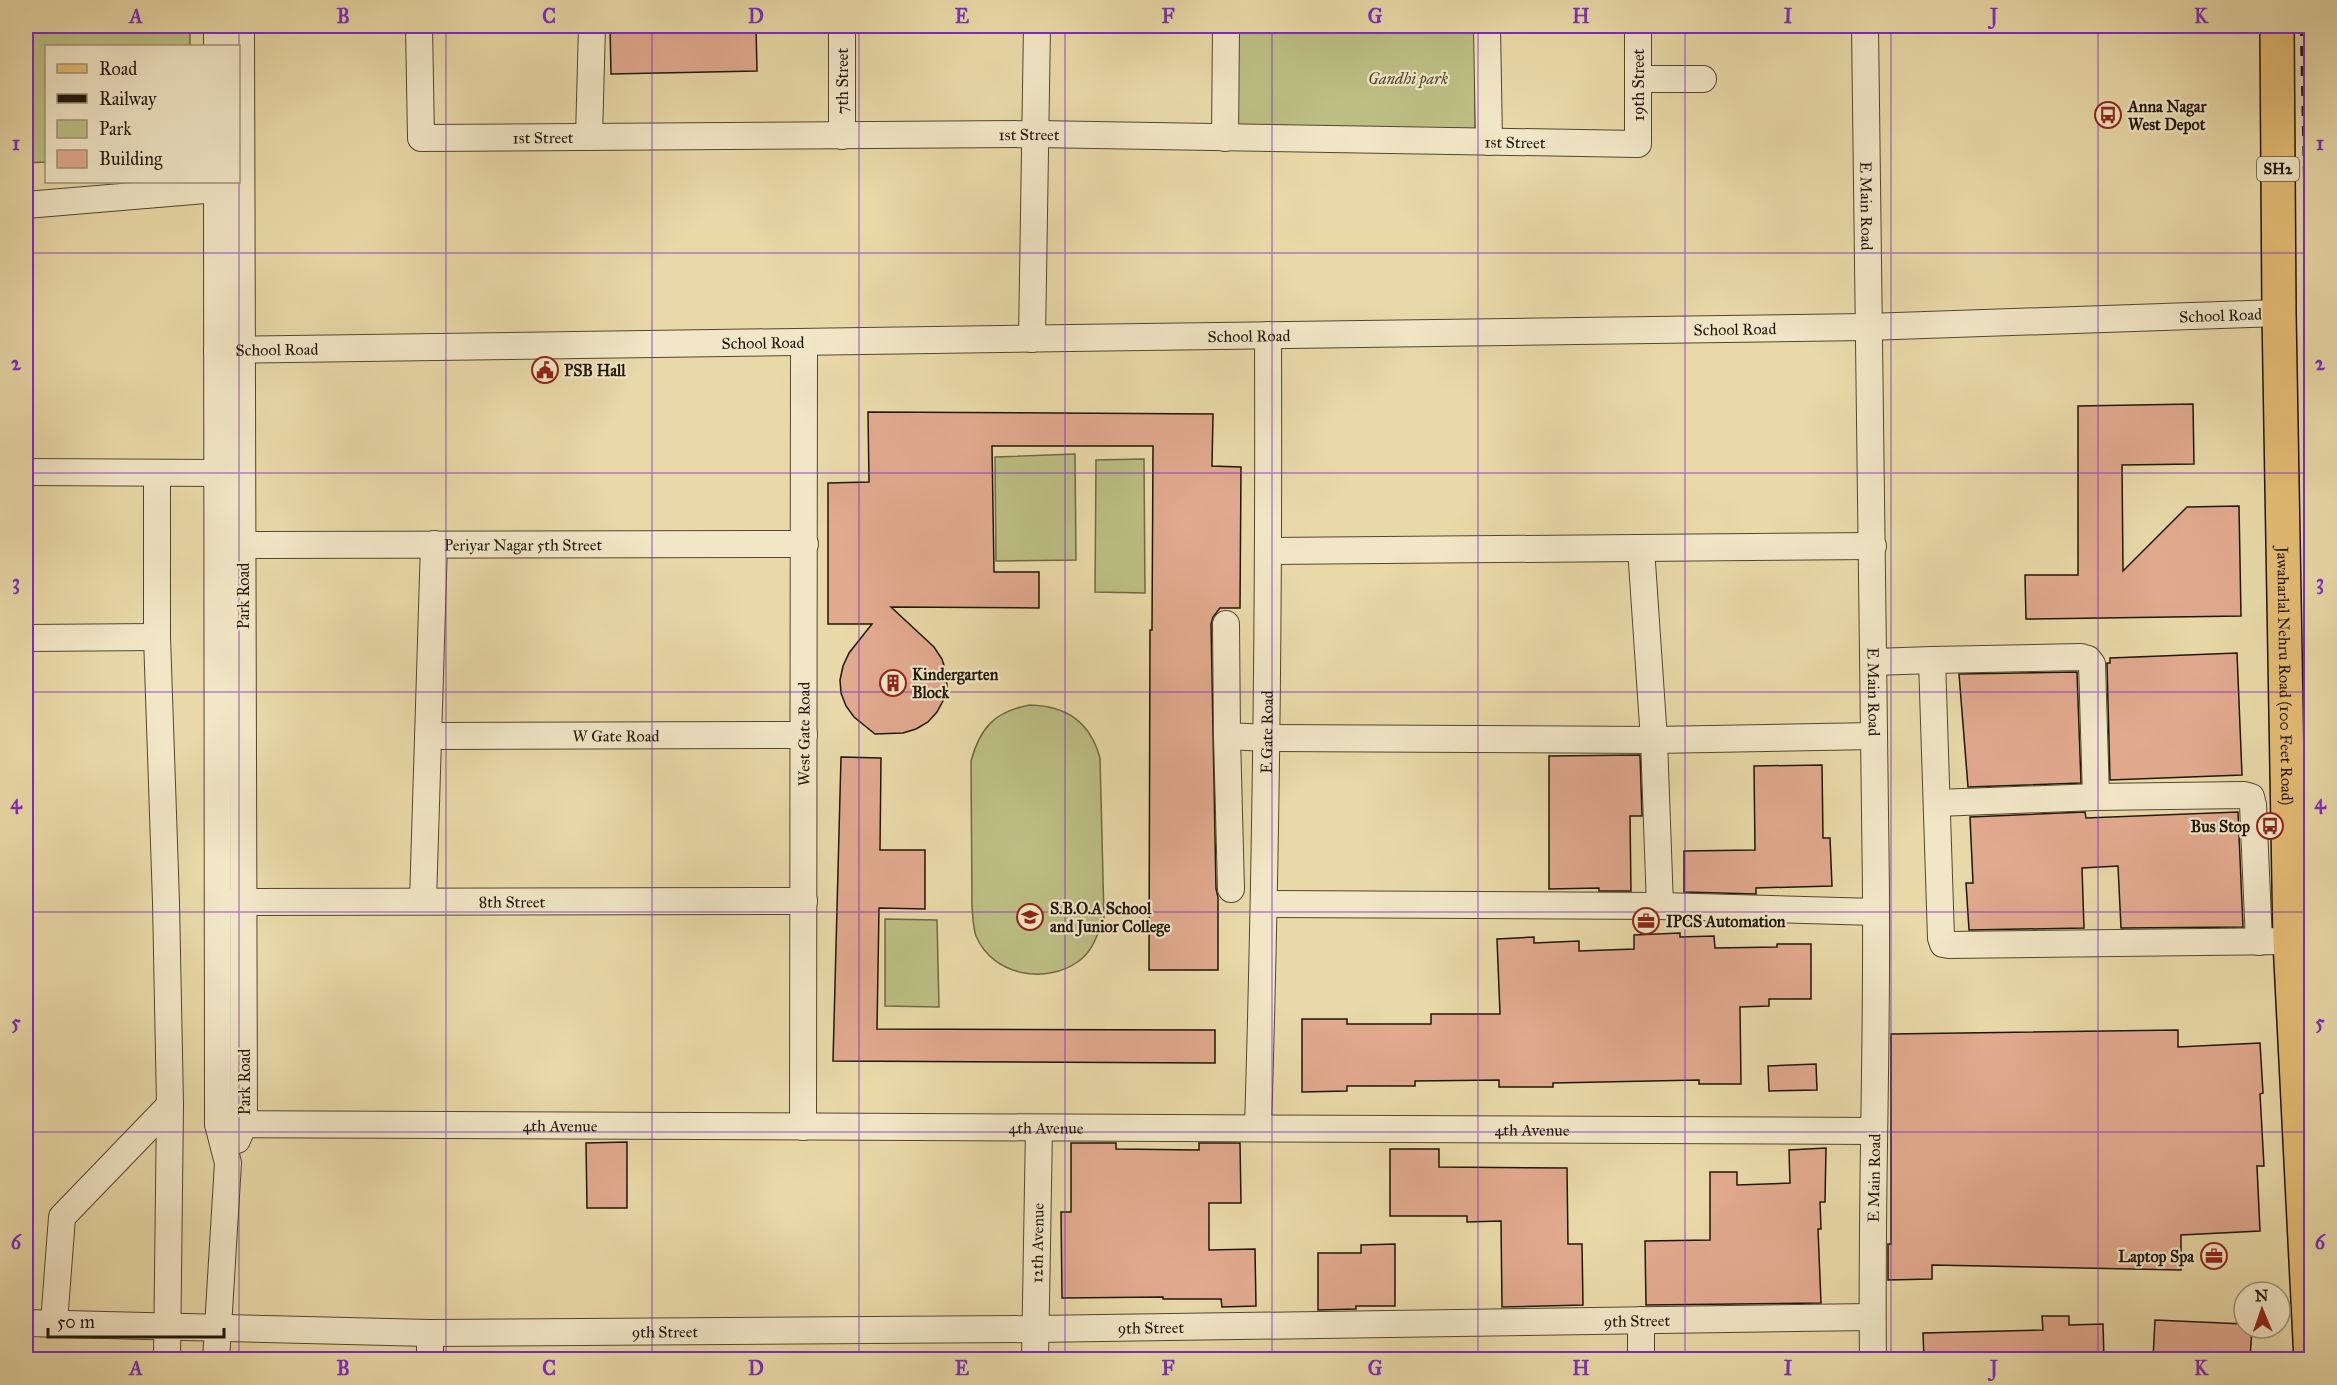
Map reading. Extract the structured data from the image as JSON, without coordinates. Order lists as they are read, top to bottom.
{
  "streets": {
    "main road": ["SH2", "Jawaharlal Nehru Road (100 Feet Road)"],
    "street": [
      "7th Street",
      "19th Street",
      "1st Street",
      "E Main Road",
      "School Road",
      "Periyar Nagar 5th Street",
      "Park Road",
      "E Gate Road",
      "West Gate Road",
      "W Gate Road",
      "8th Street",
      "4th Avenue",
      "12th Avenue",
      "9th Street"
    ]
  },
  "crossings": [
    ["7th Street", "1st Street"],
    ["19th Street", "1st Street"],
    ["E Main Road", "School Road"],
    ["E Main Road", "4th Avenue"],
    ["E Main Road", "9th Street"],
    ["School Road", "Park Road"],
    ["School Road", "Jawaharlal Nehru Road (100 Feet Road)"],
    ["School Road", "E Gate Road"],
    ["School Road", "West Gate Road"],
    ["Periyar Nagar 5th Street", "Park Road"],
    ["Periyar Nagar 5th Street", "West Gate Road"],
    ["Park Road", "8th Street"],
    ["Park Road", "4th Avenue"],
    ["Park Road", "9th Street"],
    ["E Gate Road", "4th Avenue"],
    ["West Gate Road", "W Gate Road"],
    ["West Gate Road", "8th Street"],
    ["West Gate Road", "4th Avenue"],
    ["4th Avenue", "12th Avenue"],
    ["12th Avenue", "9th Street"]
  ],
  "parks": ["Gandhi park"],
  "places": {
    "bus stop": ["Anna Nagar West Depot", "Bus Stop"],
    "public building": ["PSB Hall"],
    "building": ["Kindergarten Block"],
    "school or university": ["S.B.O.A School and Junior College"],
    "office": ["IPCS Automation", "Laptop Spa"]
  },
  "legend": [
    "Road",
    "Railway",
    "Park",
    "Building"
  ],
  "scale_bar": "50 m",
  "north": "top",
  "grid": {
    "columns": [
      "A",
      "B",
      "C",
      "D",
      "E",
      "F",
      "G",
      "H",
      "I",
      "J",
      "K"
    ],
    "rows": [
      "1",
      "2",
      "3",
      "4",
      "5",
      "6"
    ]
  }
}
